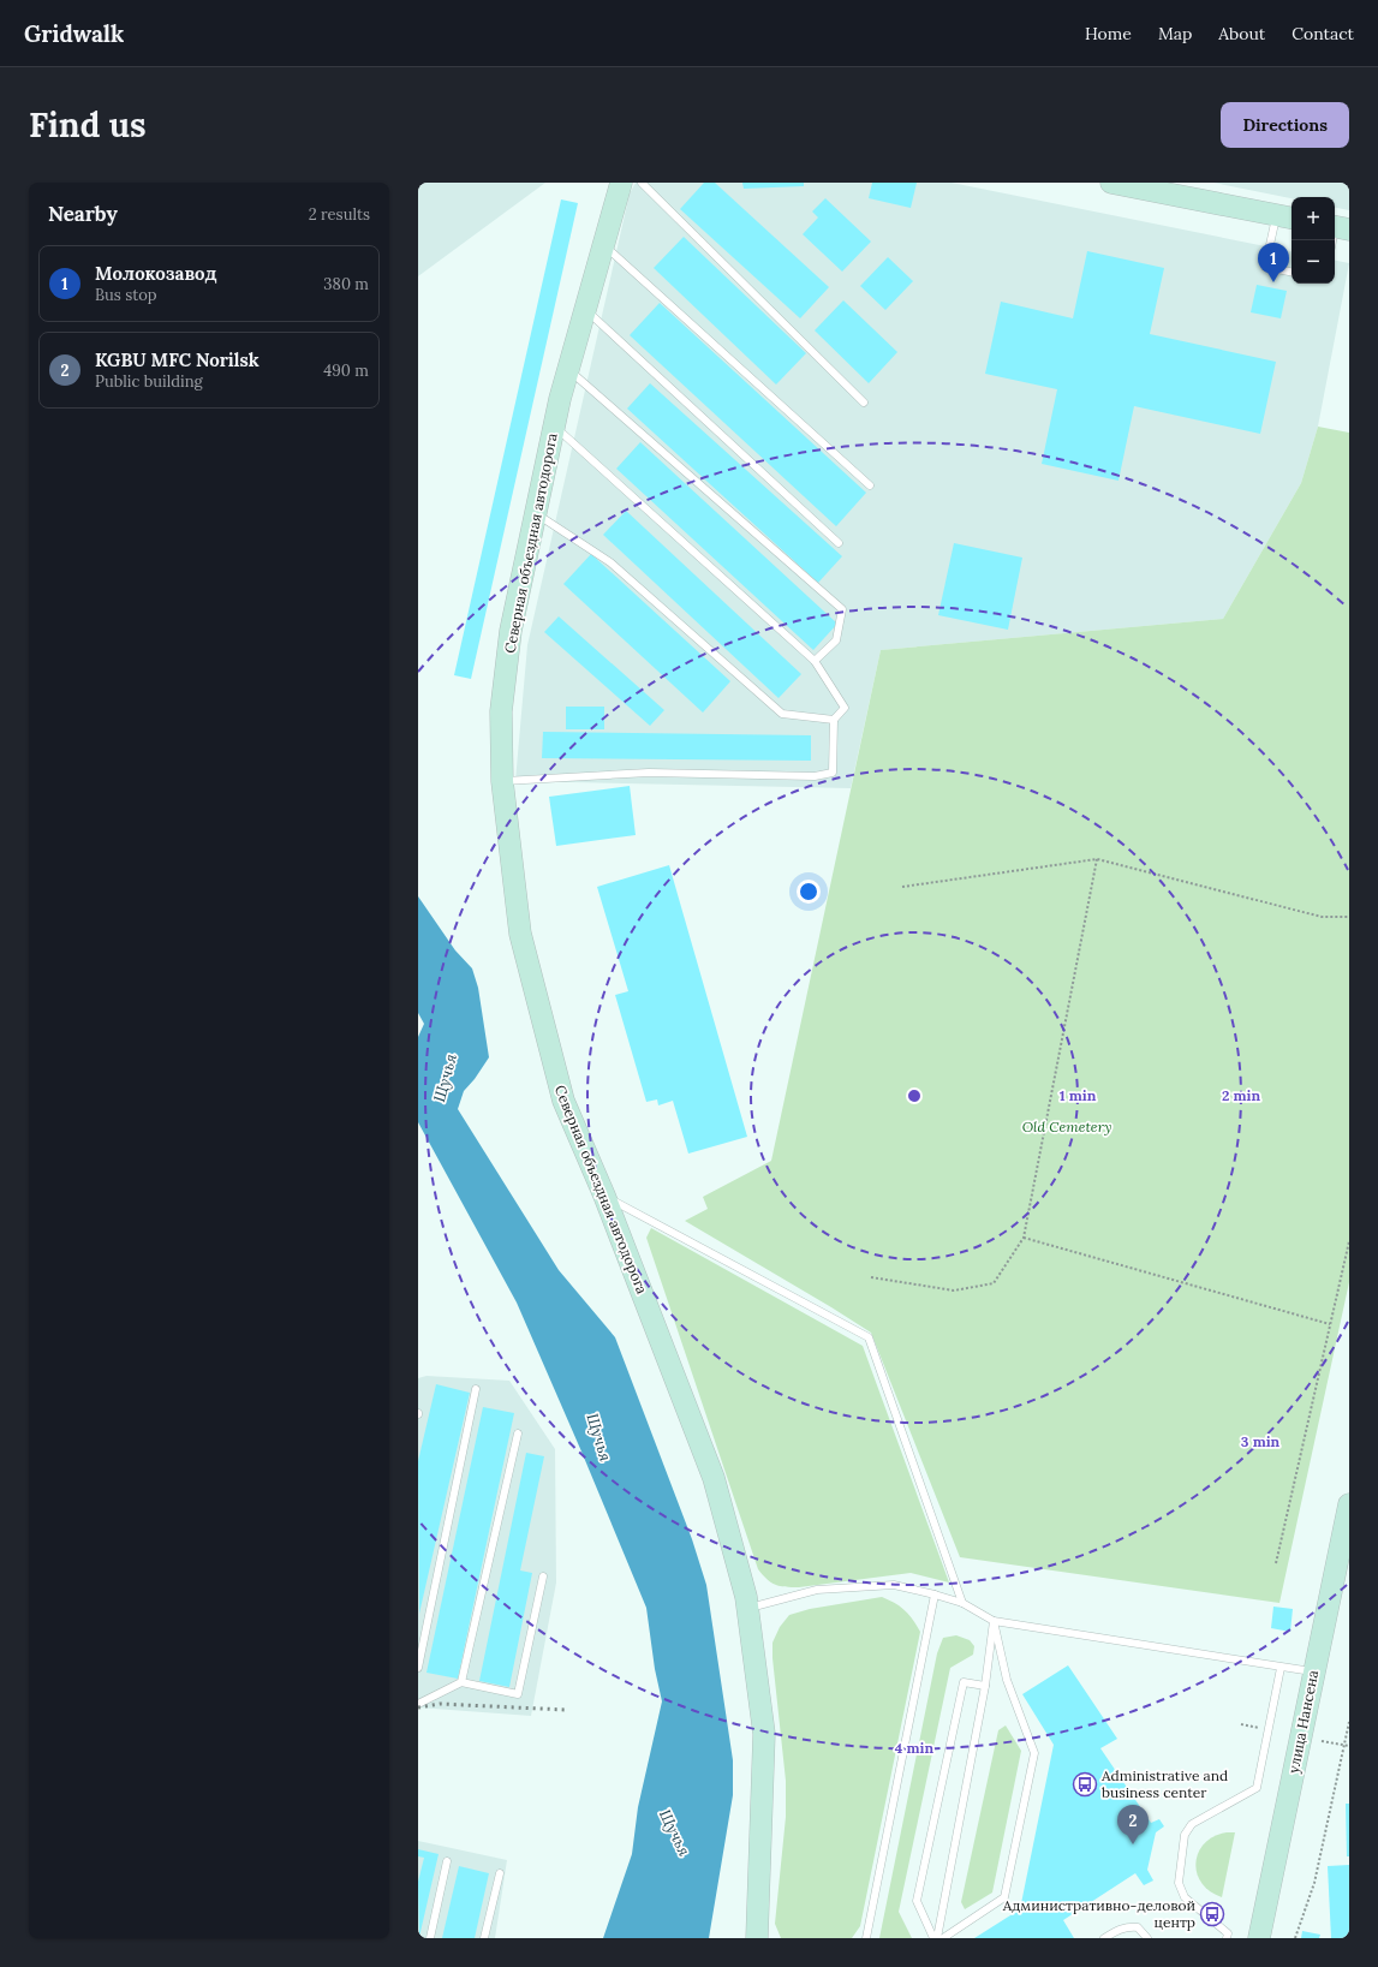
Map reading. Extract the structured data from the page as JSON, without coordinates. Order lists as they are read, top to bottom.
{
  "streets": {
    "street": ["Северная объездная автодорога", "улица Нансена"]
  },
  "water": ["Щучья"],
  "parks": ["Old Cemetery"],
  "places": {
    "bus stop": ["Administrative and business center", "Административно-деловой центр"]
  },
  "page": {
    "header": "Gridwalk",
    "nav": [
      "Home",
      "Map",
      "About",
      "Contact"
    ],
    "buttons": "Directions",
    "title": "Find us",
    "heading": ["Nearby", "2 results"],
    "map_buttons": ["+", "−"],
    "pins": ["1", "2"],
    "list": [
      {
        "mark": "1",
        "name": "Молокозавод",
        "note": "Bus stop",
        "value": "380 m"
      },
      {
        "mark": "2",
        "name": "KGBU MFC Norilsk",
        "note": "Public building",
        "value": "490 m"
      }
    ]
  },
  "rings": [
    "1 min",
    "2 min",
    "3 min",
    "4 min"
  ]
}
